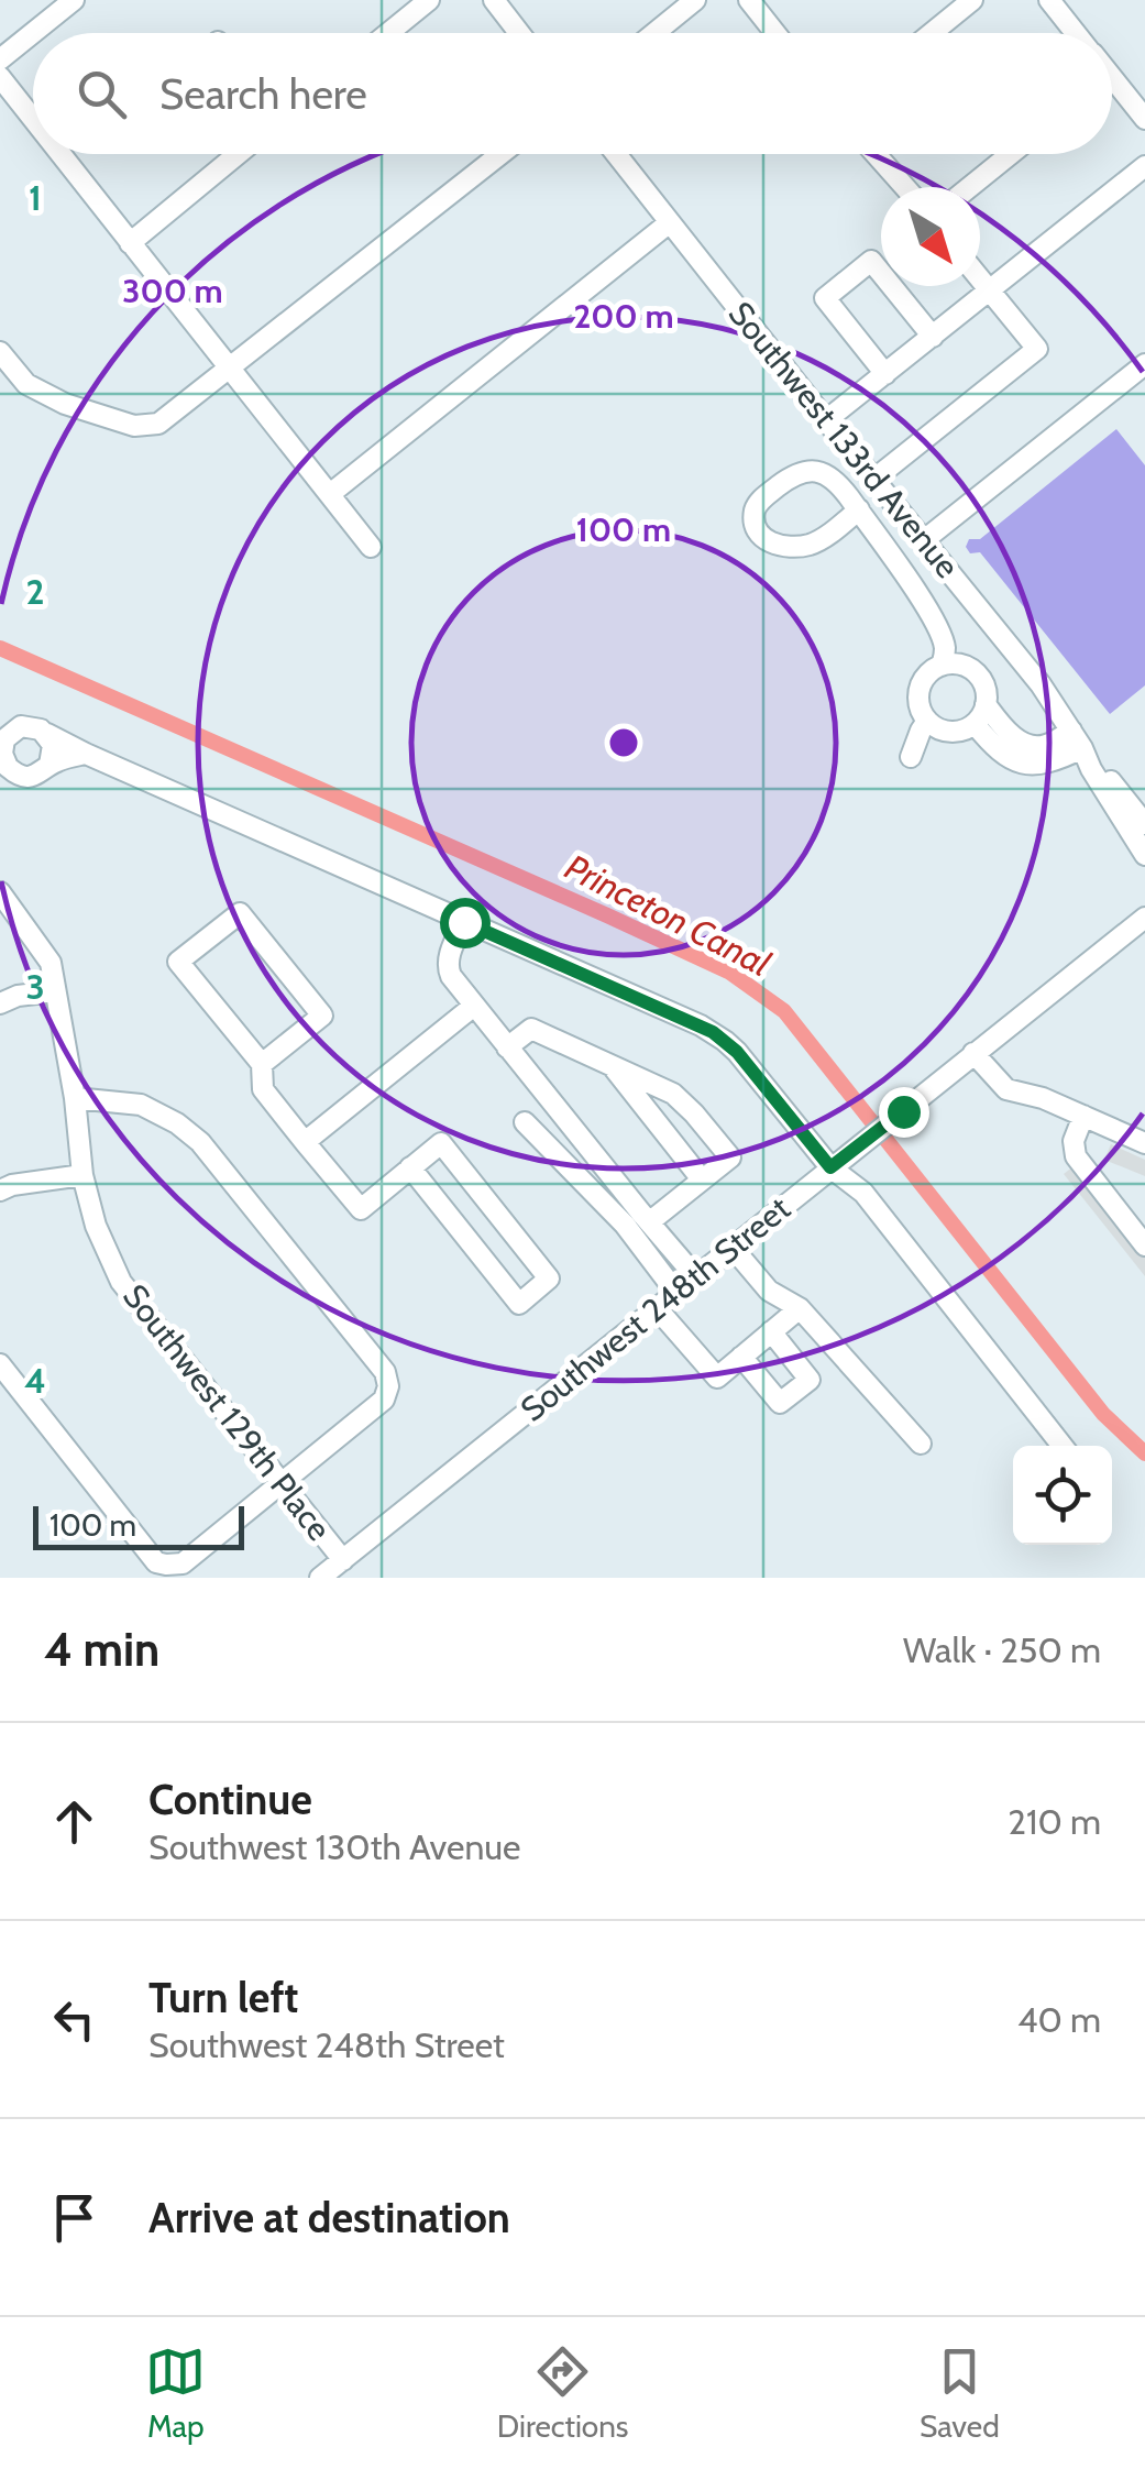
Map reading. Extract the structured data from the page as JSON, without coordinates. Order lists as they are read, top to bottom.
{
  "streets": {
    "street": ["Southwest 133rd Avenue", "Southwest 248th Street", "Southwest 129th Place"]
  },
  "crossings": [
    ["Southwest 248th Street", "Southwest 129th Place"]
  ],
  "water": ["Princeton Canal"],
  "scale_bar": "100 m",
  "north": "bottom right",
  "page": {
    "search": "Search here",
    "scale": "100 m",
    "heading": ["4 min", "Walk · 250 m"],
    "list": [
      ["Continue", "Southwest 130th Avenue", "210 m"],
      ["Turn left", "Southwest 248th Street", "40 m"],
      "Arrive at destination"
    ],
    "nav": ["Map", "Directions", "Saved"]
  },
  "grid": {
    "rows": [
      "1",
      "2",
      "3",
      "4"
    ]
  },
  "rings": ["300 m", "200 m", "100 m"]
}
